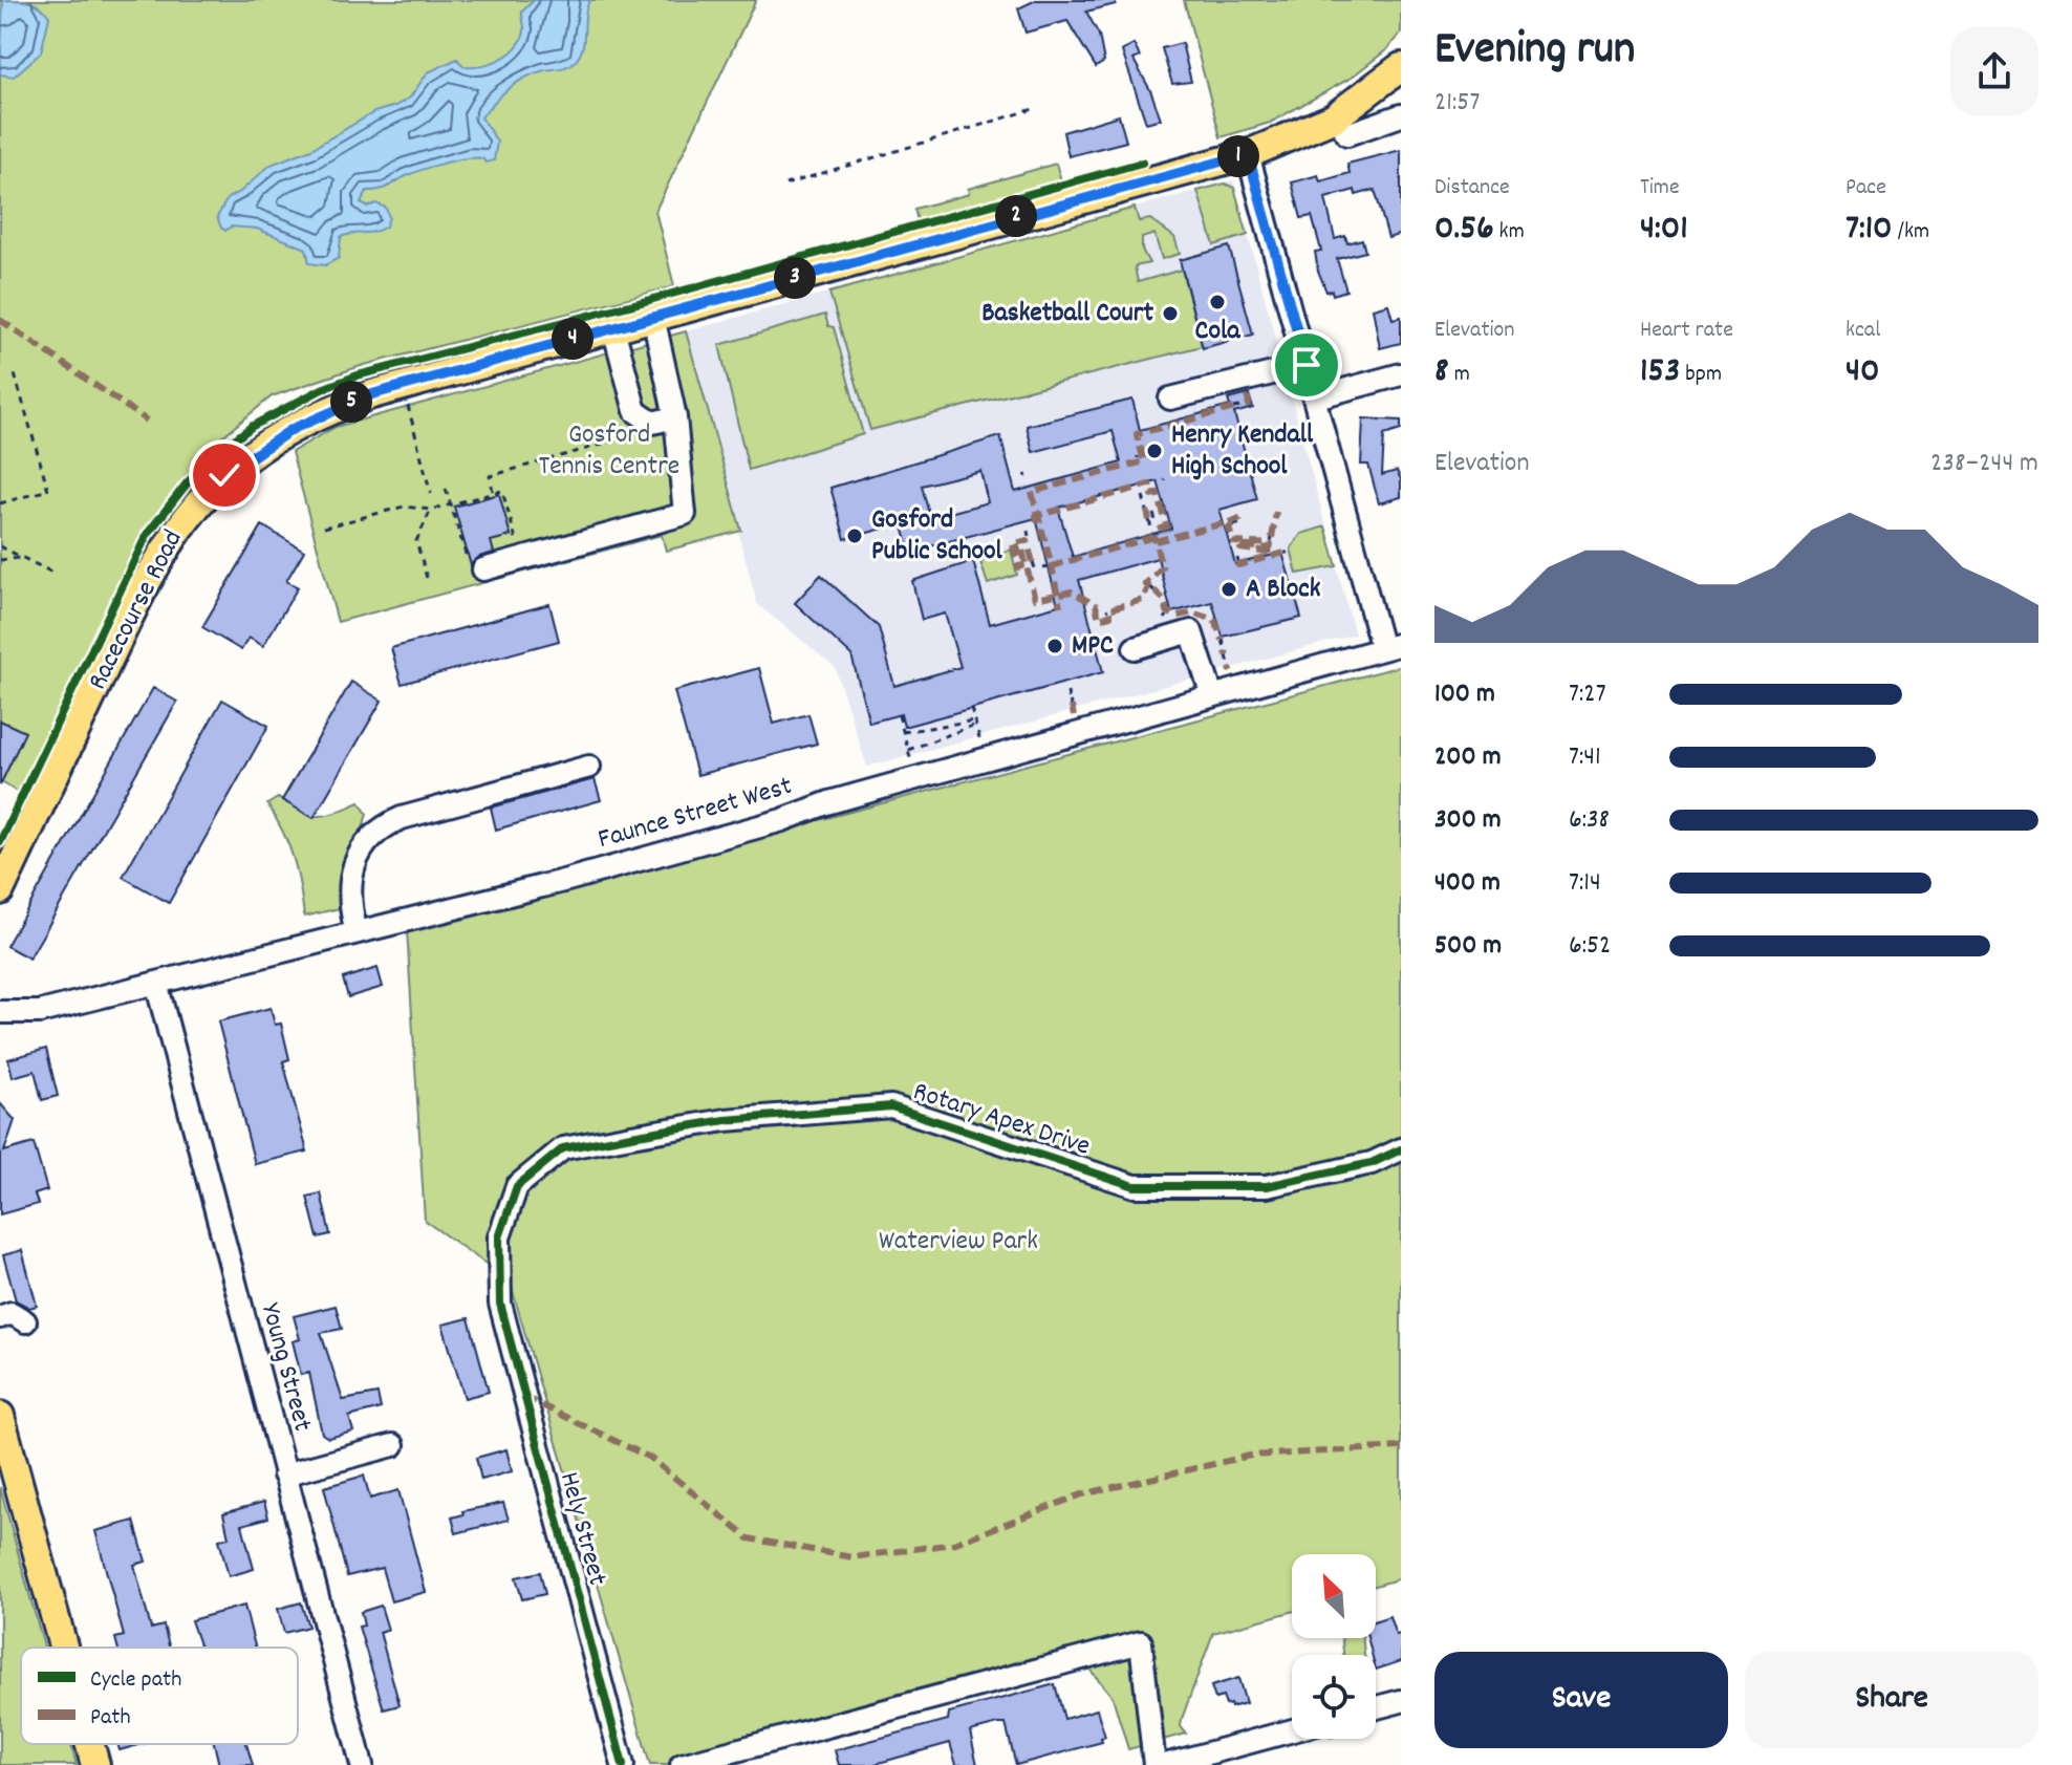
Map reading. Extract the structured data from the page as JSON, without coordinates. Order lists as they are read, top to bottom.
{
  "streets": {
    "main road": ["Racecourse Road"],
    "street": [
      "Faunce Street West",
      "Rotary Apex Drive",
      "Young Street",
      "Hely Street"
    ]
  },
  "crossings": [
    ["Faunce Street West", "Young Street"],
    ["Rotary Apex Drive", "Hely Street"]
  ],
  "parks": ["Gosford Tennis Centre", "Waterview Park"],
  "places": [
    "Cola",
    "Basketball Court",
    "Henry Kendall High School",
    "Gosford Public School",
    "A Block",
    "MPC"
  ],
  "legend": ["Cycle path", "Path"],
  "north": "top left",
  "page": {
    "heading": ["Evening run", "21:57"],
    "pins": [
      "1",
      "2",
      "3",
      "4",
      "5"
    ],
    "stats": [
      ["Distance", "0.56 km"],
      ["Time", "4:01"],
      ["Pace", "7:10 /km"],
      ["Elevation", "8 m"],
      ["Heart rate", "153 bpm"],
      ["kcal", "40"]
    ],
    "chart": ["Elevation", "238–244 m"],
    "list": [
      {
        "name": "100 m",
        "note": "7:27"
      },
      {
        "name": "200 m",
        "note": "7:41"
      },
      {
        "name": "300 m",
        "note": "6:38"
      },
      {
        "name": "400 m",
        "note": "7:14"
      },
      {
        "name": "500 m",
        "note": "6:52"
      }
    ],
    "buttons": ["Save", "Share"]
  }
}
